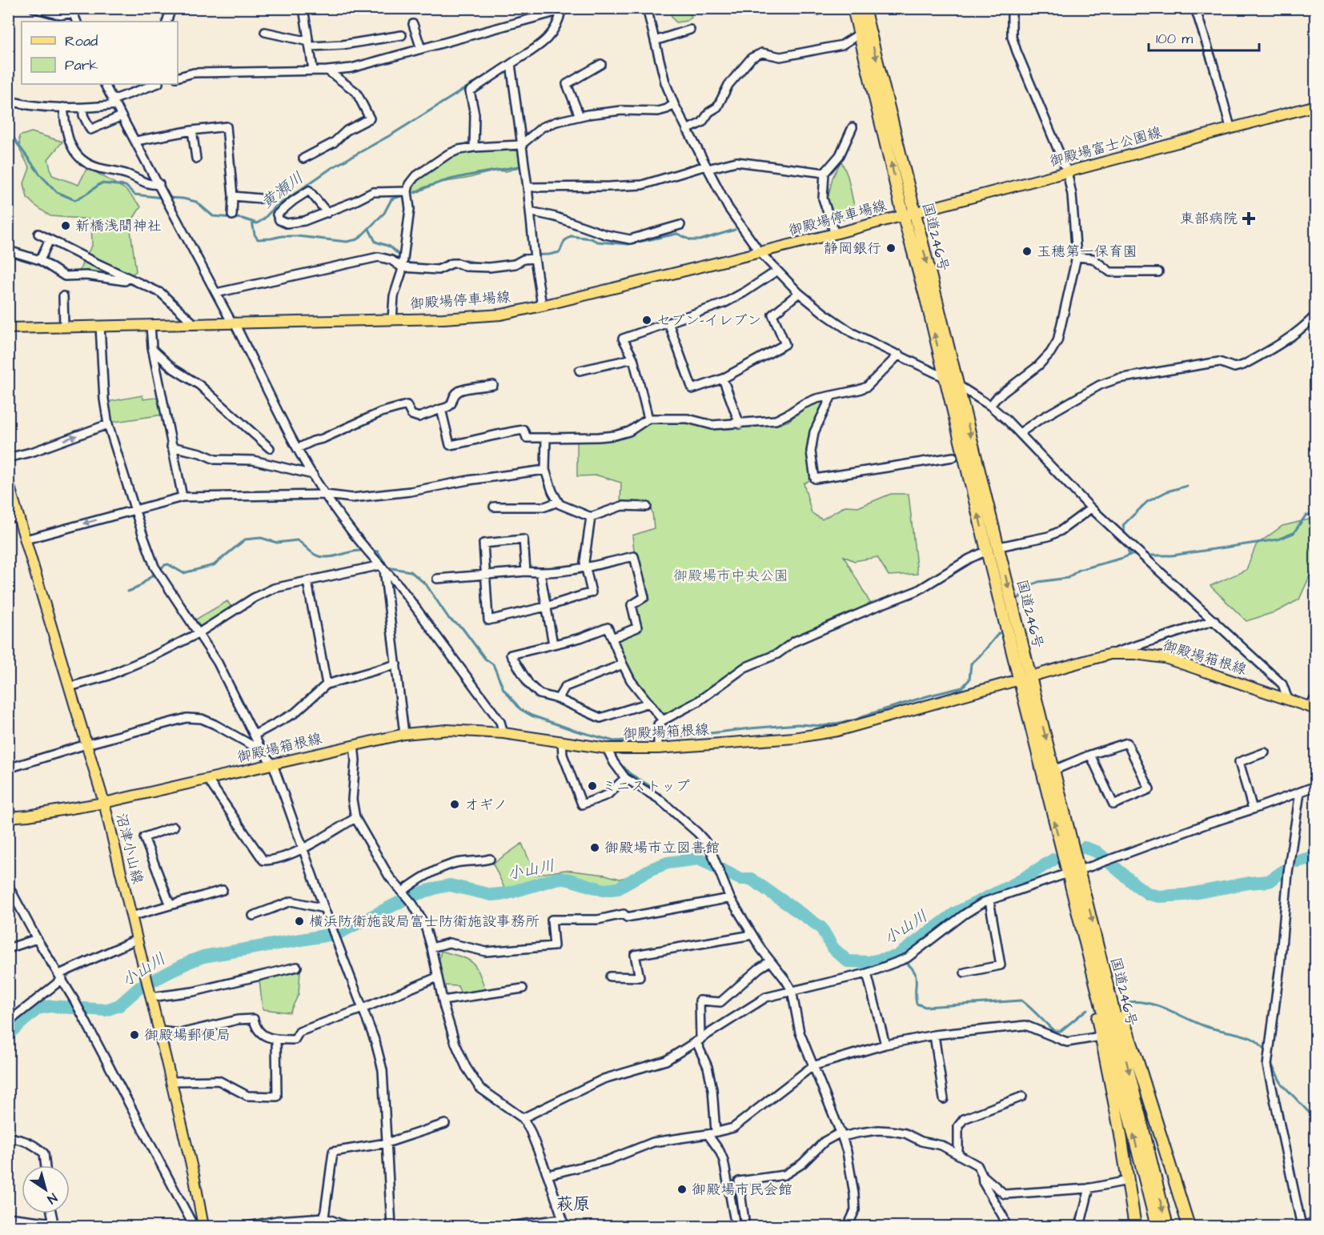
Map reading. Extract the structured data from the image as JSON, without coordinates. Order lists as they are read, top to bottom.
{
  "streets": {
    "highway": ["国道246号"],
    "main road": [
      "御殿場富士公園線",
      "御殿場停車場線",
      "御殿場箱根線",
      "沼津小山線"
    ]
  },
  "crossings": [
    ["御殿場富士公園線", "御殿場停車場線"],
    ["御殿場富士公園線", "国道246号"],
    ["御殿場停車場線", "国道246号"],
    ["国道246号", "御殿場箱根線"],
    ["御殿場箱根線", "沼津小山線"]
  ],
  "districts": ["萩原"],
  "water": ["黄瀬川", "小山川"],
  "parks": ["御殿場市中央公園"],
  "places": {
    "health": ["東部病院"],
    "other": [
      "新橋浅間神社",
      "静岡銀行",
      "玉穂第一保育園",
      "セブン-イレブン",
      "ミニストップ",
      "オギノ",
      "御殿場市立図書館",
      "横浜防衛施設局富士防衛施設事務所",
      "御殿場郵便局",
      "御殿場市民会館"
    ]
  },
  "legend": ["Road", "Park"],
  "scale_bar": "100 m",
  "north": "bottom right"
}
